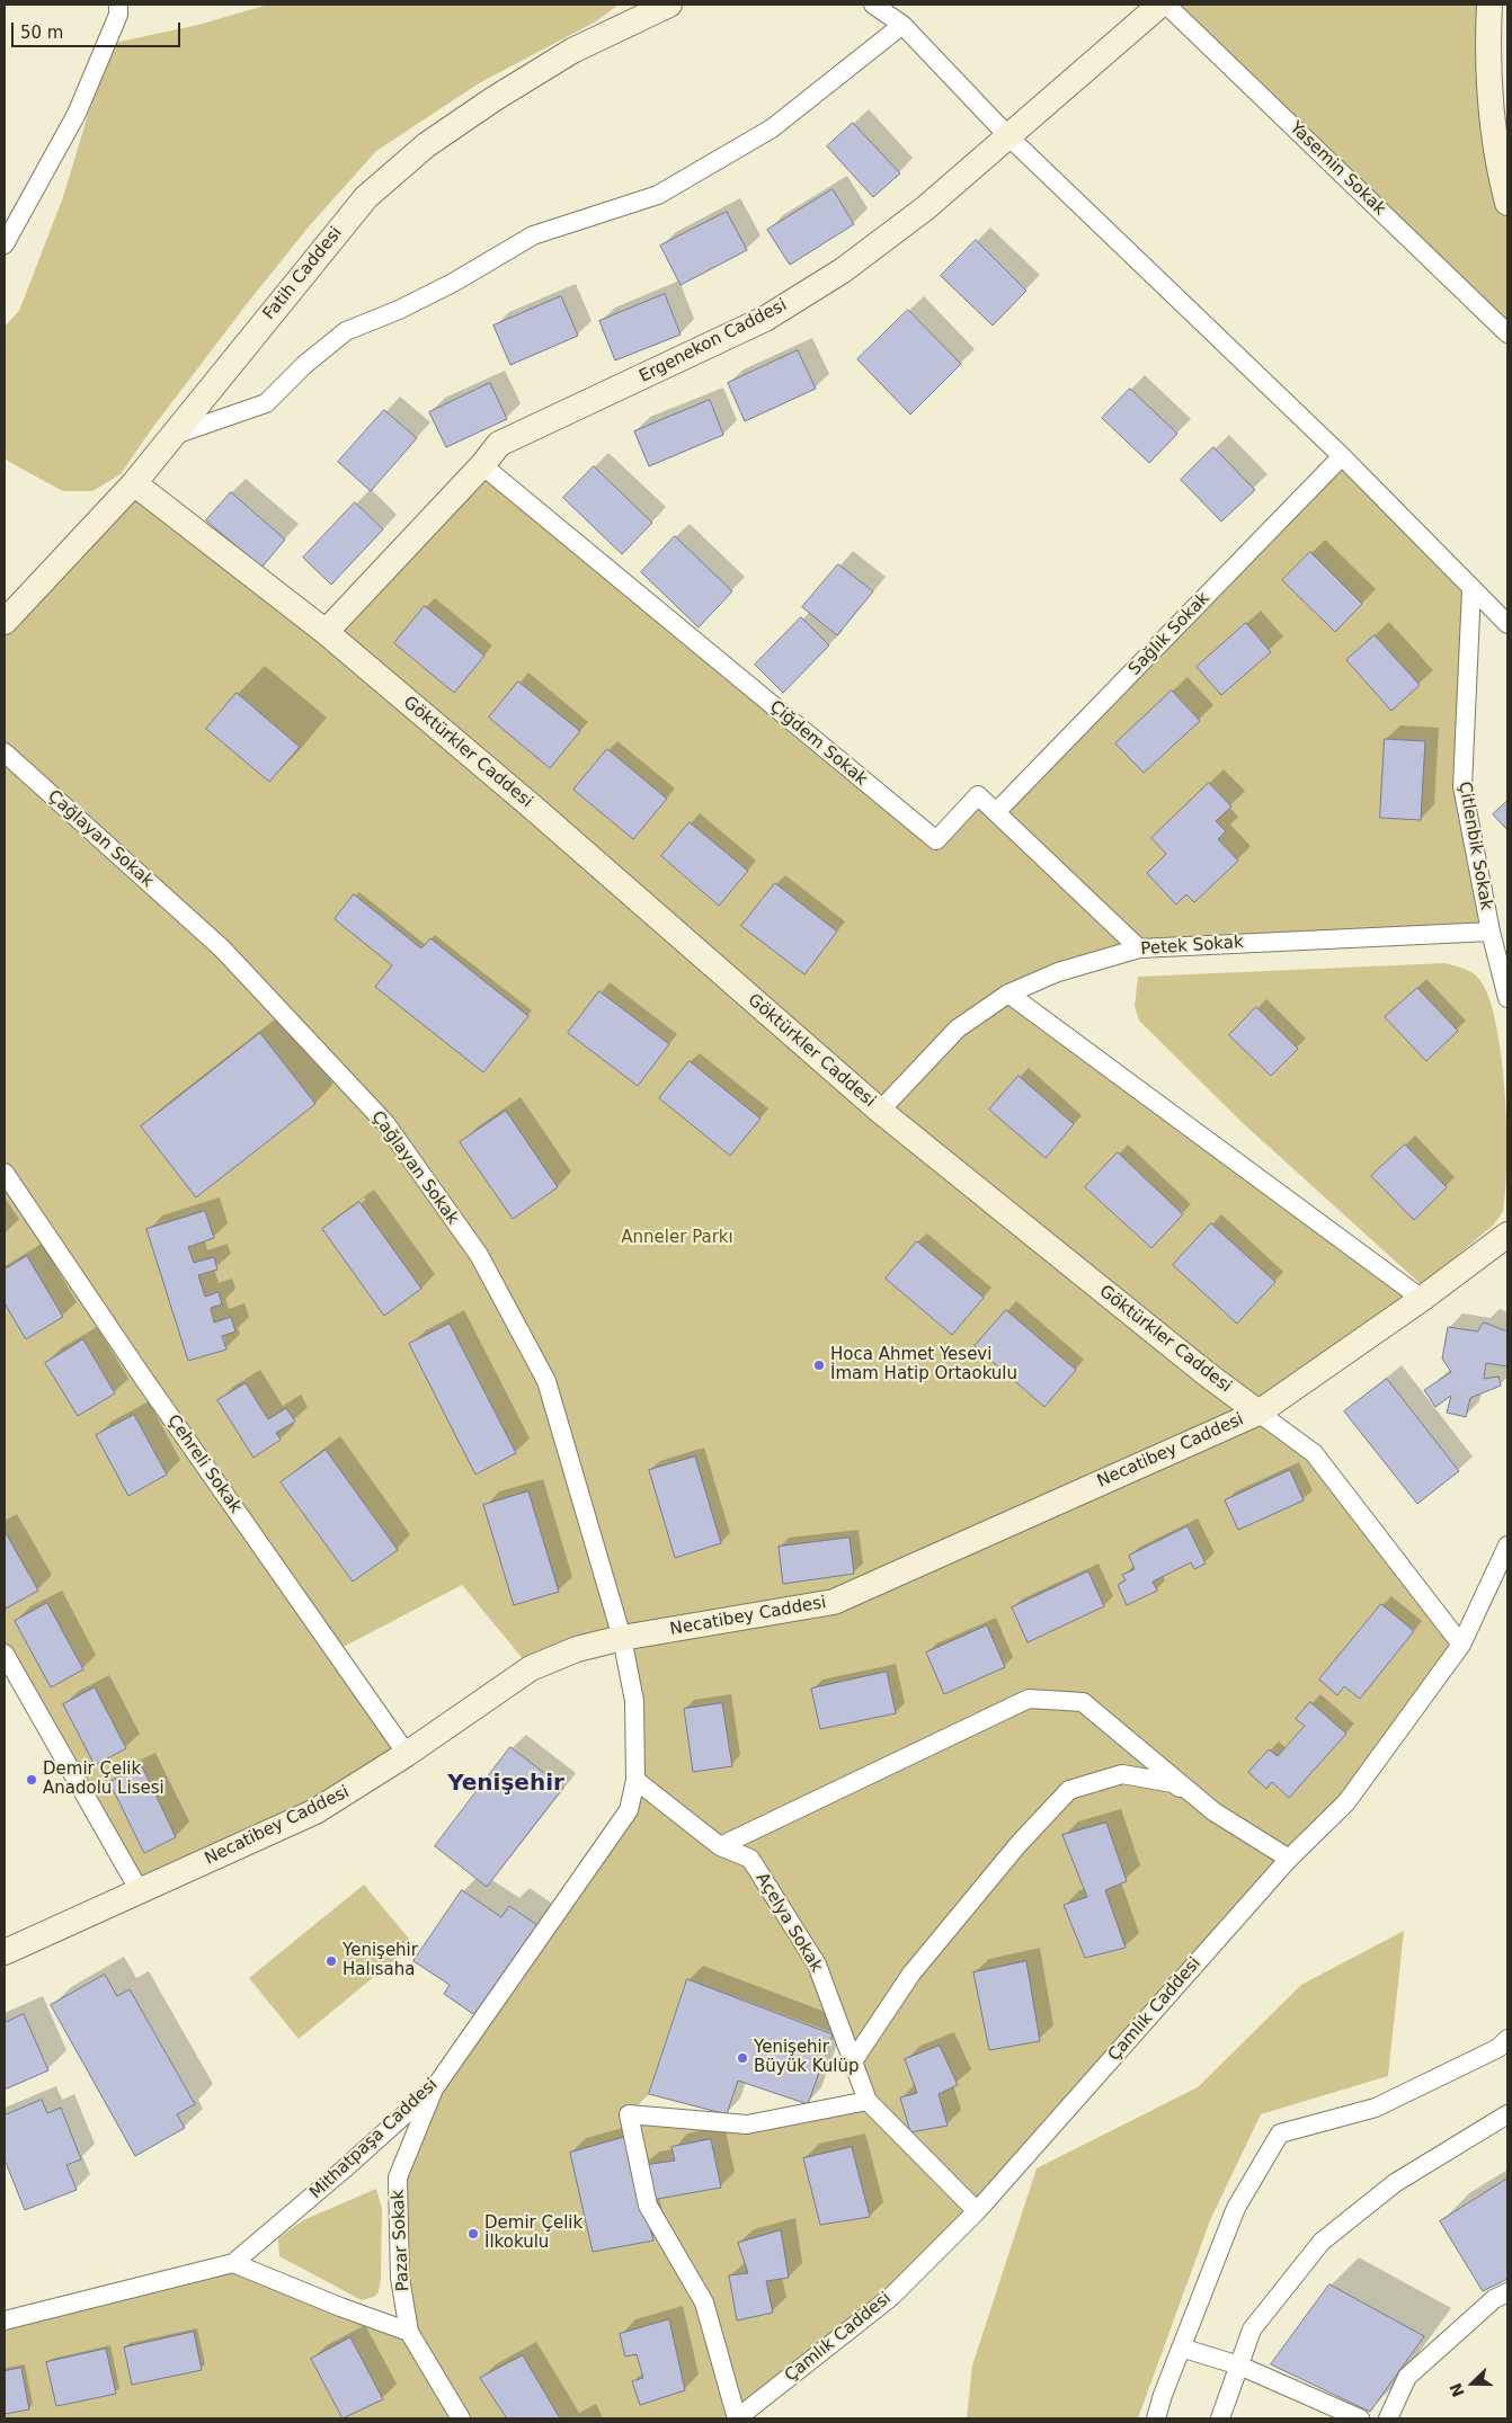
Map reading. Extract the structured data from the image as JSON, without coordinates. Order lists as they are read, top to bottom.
{
  "streets": {
    "street": [
      "Yasemin Sokak",
      "Fatih Caddesi",
      "Ergenekon Caddesi",
      "Sağlık Sokak",
      "Çiğdem Sokak",
      "Göktürkler Caddesi",
      "Çağlayan Sokak",
      "Çitlenbik Sokak",
      "Petek Sokak",
      "Necatibey Caddesi",
      "Çehreli Sokak",
      "Açelya Sokak",
      "Çamlık Caddesi",
      "Mithatpaşa Caddesi",
      "Pazar Sokak"
    ]
  },
  "crossings": [
    ["Fatih Caddesi", "Göktürkler Caddesi"],
    ["Ergenekon Caddesi", "Çiğdem Sokak"],
    ["Ergenekon Caddesi", "Göktürkler Caddesi"],
    ["Sağlık Sokak", "Çiğdem Sokak"],
    ["Çiğdem Sokak", "Petek Sokak"],
    ["Göktürkler Caddesi", "Petek Sokak"],
    ["Göktürkler Caddesi", "Necatibey Caddesi"],
    ["Göktürkler Caddesi", "Çamlık Caddesi"],
    ["Çağlayan Sokak", "Necatibey Caddesi"],
    ["Çağlayan Sokak", "Mithatpaşa Caddesi"],
    ["Çitlenbik Sokak", "Petek Sokak"],
    ["Necatibey Caddesi", "Çehreli Sokak"],
    ["Necatibey Caddesi", "Mithatpaşa Caddesi"],
    ["Açelya Sokak", "Çamlık Caddesi"],
    ["Açelya Sokak", "Mithatpaşa Caddesi"],
    ["Mithatpaşa Caddesi", "Pazar Sokak"]
  ],
  "districts": ["Yenişehir"],
  "parks": ["Anneler Parkı"],
  "places": [
    "Hoca Ahmet Yesevi İmam Hatip Ortaokulu",
    "Demir Çelik Anadolu Lisesi",
    "Yenişehir Halısaha",
    "Yenişehir Büyük Kulüp",
    "Demir Çelik İlkokulu"
  ],
  "scale_bar": "50 m",
  "north": "left"
}
